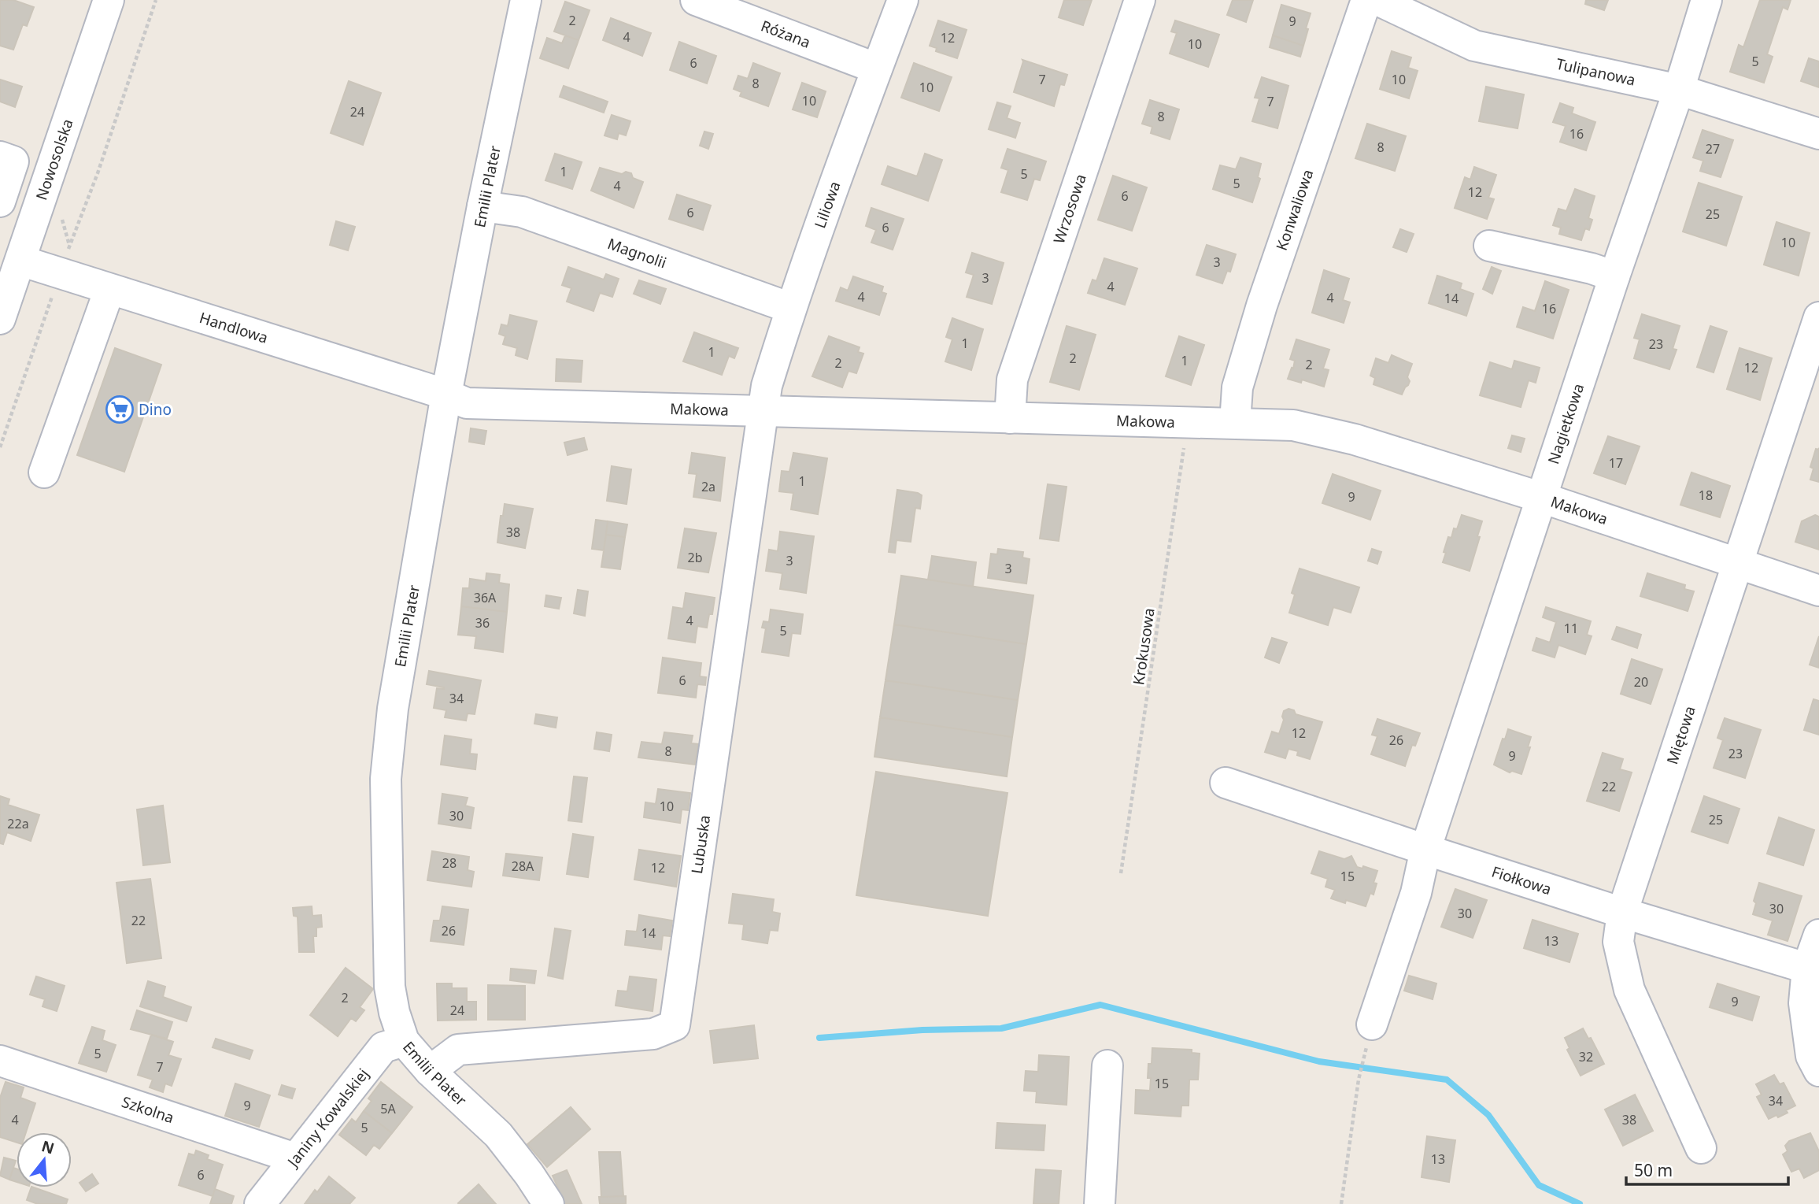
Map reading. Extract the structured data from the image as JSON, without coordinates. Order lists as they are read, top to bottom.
{
  "streets": {
    "street": [
      "Różana",
      "Tulipanowa",
      "Nowosolska",
      "Emilii Plater",
      "Liliowa",
      "Wrzosowa",
      "Konwaliowa",
      "Magnolii",
      "Handlowa",
      "Makowa",
      "Nagietkowa",
      "Miętowa",
      "Lubuska",
      "Fiołkowa",
      "Szkolna",
      "Janiny Kowalskiej"
    ],
    "path": ["Krokusowa"]
  },
  "crossings": [
    ["Różana", "Liliowa"],
    ["Tulipanowa", "Nagietkowa"],
    ["Nowosolska", "Handlowa"],
    ["Emilii Plater", "Magnolii"],
    ["Emilii Plater", "Handlowa"],
    ["Emilii Plater", "Makowa"],
    ["Emilii Plater", "Lubuska"],
    ["Emilii Plater", "Janiny Kowalskiej"],
    ["Liliowa", "Magnolii"],
    ["Liliowa", "Makowa"],
    ["Liliowa", "Lubuska"],
    ["Wrzosowa", "Makowa"],
    ["Konwaliowa", "Makowa"],
    ["Handlowa", "Makowa"],
    ["Makowa", "Nagietkowa"],
    ["Makowa", "Krokusowa"],
    ["Makowa", "Miętowa"],
    ["Makowa", "Lubuska"],
    ["Nagietkowa", "Fiołkowa"],
    ["Miętowa", "Fiołkowa"],
    ["Szkolna", "Janiny Kowalskiej"]
  ],
  "places": {
    "supermarket": ["Dino"]
  },
  "house_numbers": [
    "2",
    "9",
    "4",
    "12",
    "10",
    "5",
    "6",
    "7",
    "10",
    "8",
    "10",
    "10",
    "7",
    "24",
    "8",
    "16",
    "8",
    "27",
    "1",
    "5",
    "5",
    "4",
    "12",
    "6",
    "6",
    "25",
    "6",
    "10",
    "3",
    "3",
    "4",
    "4",
    "4",
    "14",
    "16",
    "1",
    "23",
    "1",
    "2",
    "1",
    "2",
    "2",
    "12",
    "17",
    "1",
    "2a",
    "18",
    "9",
    "38",
    "2b",
    "3",
    "3",
    "36A",
    "4",
    "36",
    "11",
    "5",
    "6",
    "20",
    "34",
    "12",
    "26",
    "8",
    "23",
    "9",
    "22",
    "10",
    "30",
    "25",
    "22a",
    "28",
    "28A",
    "12",
    "15",
    "30",
    "30",
    "22",
    "26",
    "14",
    "13",
    "2",
    "9",
    "24",
    "5",
    "32",
    "7",
    "15",
    "34",
    "9",
    "5A",
    "4",
    "38",
    "5",
    "13",
    "6"
  ],
  "scale_bar": "50 m",
  "north": "top"
}
